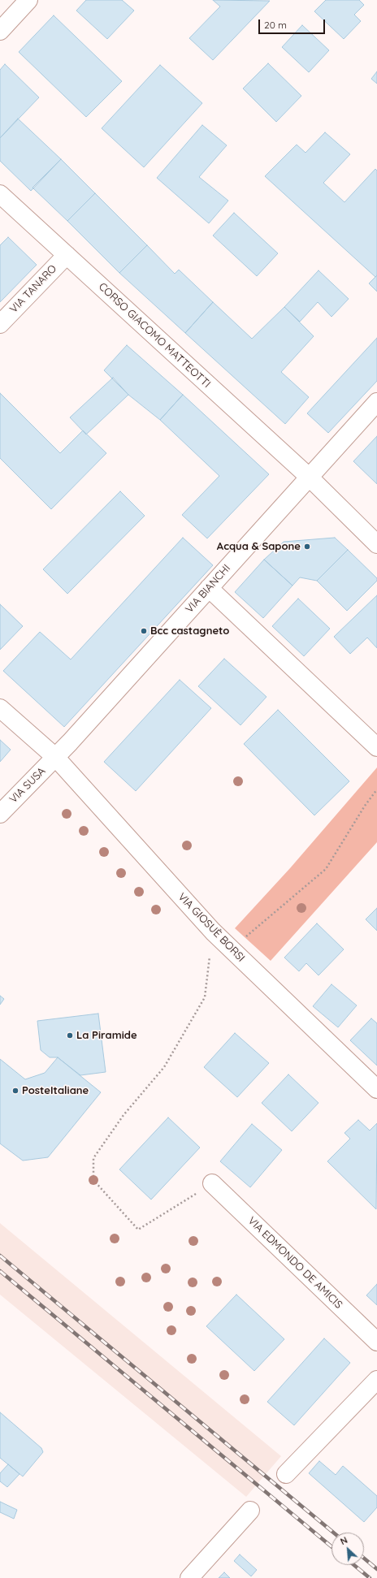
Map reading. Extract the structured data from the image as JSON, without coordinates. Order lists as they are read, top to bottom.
{
  "streets": {
    "street": [
      "VIA TANARO",
      "CORSO GIACOMO MATTEOTTI",
      "VIA BIANCHI",
      "VIA SUSA",
      "VIA GIOSUÈ BORSI",
      "VIA EDMONDO DE AMICIS"
    ]
  },
  "crossings": [
    ["VIA TANARO", "CORSO GIACOMO MATTEOTTI"],
    ["CORSO GIACOMO MATTEOTTI", "VIA BIANCHI"],
    ["VIA BIANCHI", "VIA SUSA"],
    ["VIA BIANCHI", "VIA GIOSUÈ BORSI"],
    ["VIA SUSA", "VIA GIOSUÈ BORSI"]
  ],
  "places": [
    "Acqua & Sapone",
    "Bcc castagneto",
    "La Piramide",
    "PosteItaliane"
  ],
  "scale_bar": "20 m",
  "north": "top left"
}
